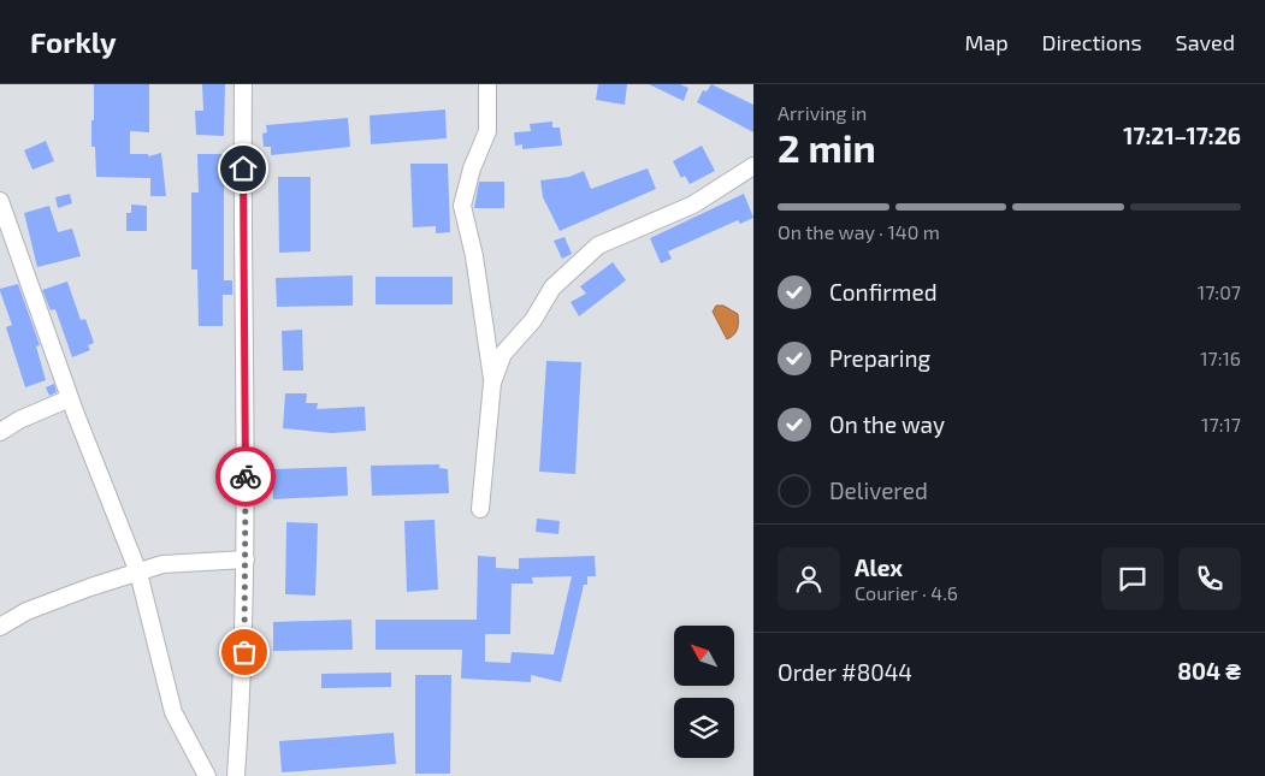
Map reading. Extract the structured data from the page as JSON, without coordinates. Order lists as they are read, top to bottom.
{
  "north": "top left",
  "page": {
    "header": "Forkly",
    "nav": ["Map", "Directions", "Saved"],
    "heading": ["2 min", "Arriving in", "17:21–17:26"],
    "panel": [
      "Alex",
      "Courier · 4.6",
      "Order #8044",
      "804 ₴"
    ],
    "bar": "On the way · 140 m",
    "list": [
      ["Confirmed", "17:07"],
      ["Preparing", "17:16"],
      ["On the way", "17:17"],
      "Delivered"
    ]
  }
}
